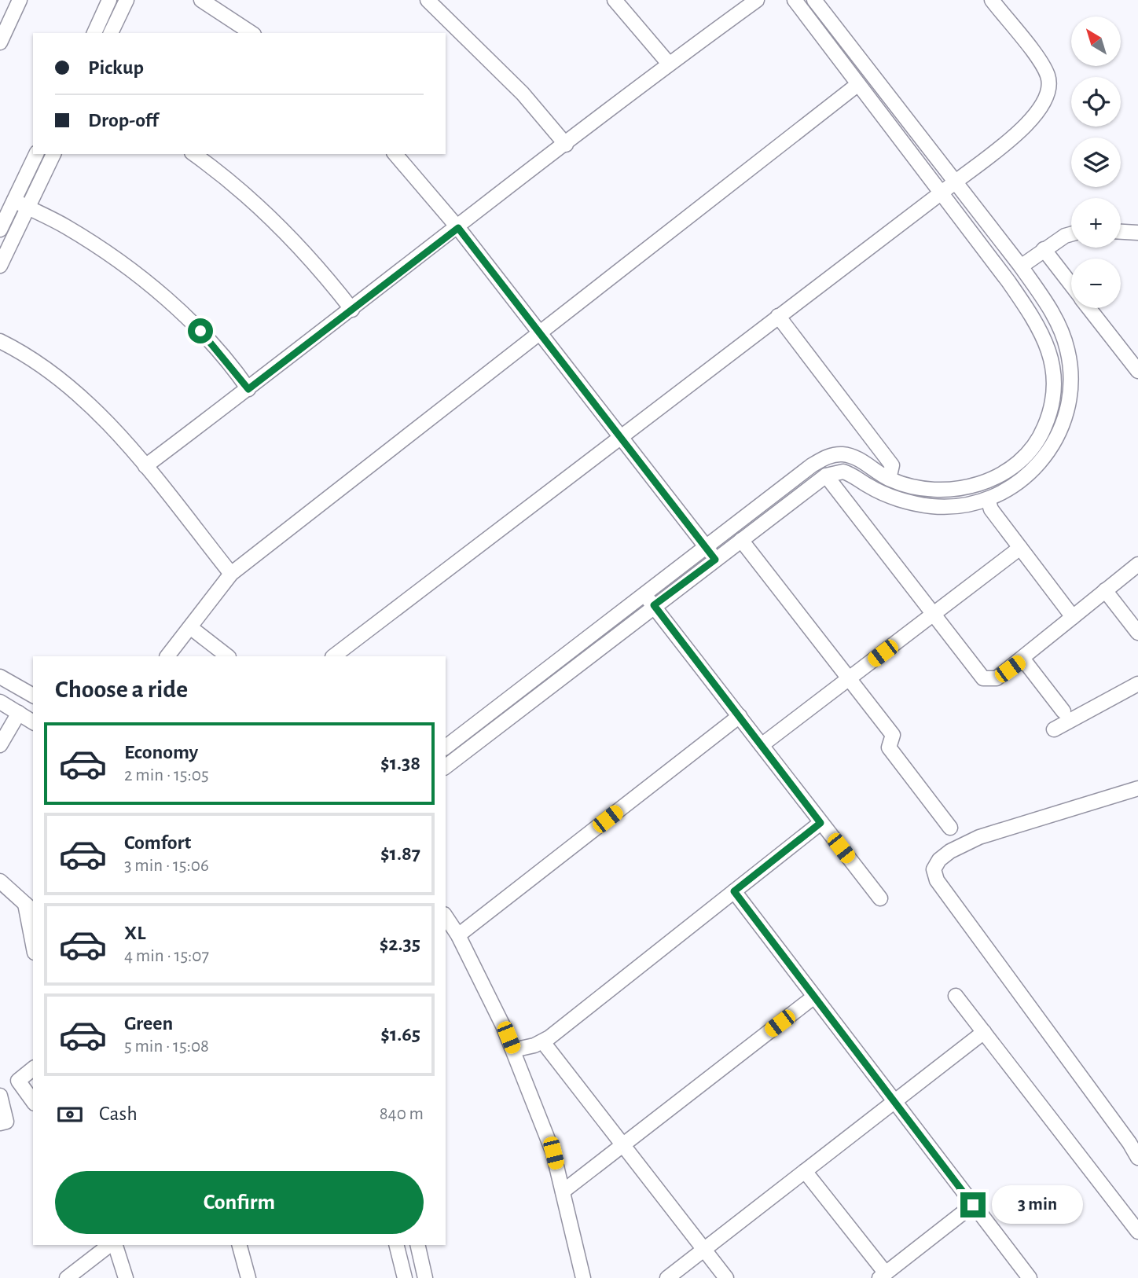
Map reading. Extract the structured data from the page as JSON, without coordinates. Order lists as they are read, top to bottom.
{
  "north": "top left",
  "page": {
    "map_buttons": ["+", "−"],
    "banner": ["Pickup", "Drop-off"],
    "heading": "Choose a ride",
    "list": [
      {
        "name": "Economy",
        "note": "2 min · 15:05",
        "value": "$1.38"
      },
      {
        "name": "Comfort",
        "note": "3 min · 15:06",
        "value": "$1.87"
      },
      {
        "name": "XL",
        "note": "4 min · 15:07",
        "value": "$2.35"
      },
      {
        "name": "Green",
        "note": "5 min · 15:08",
        "value": "$1.65"
      }
    ],
    "pay": ["Cash", "840 m"],
    "buttons": "Confirm",
    "bubble": "3 min"
  }
}
